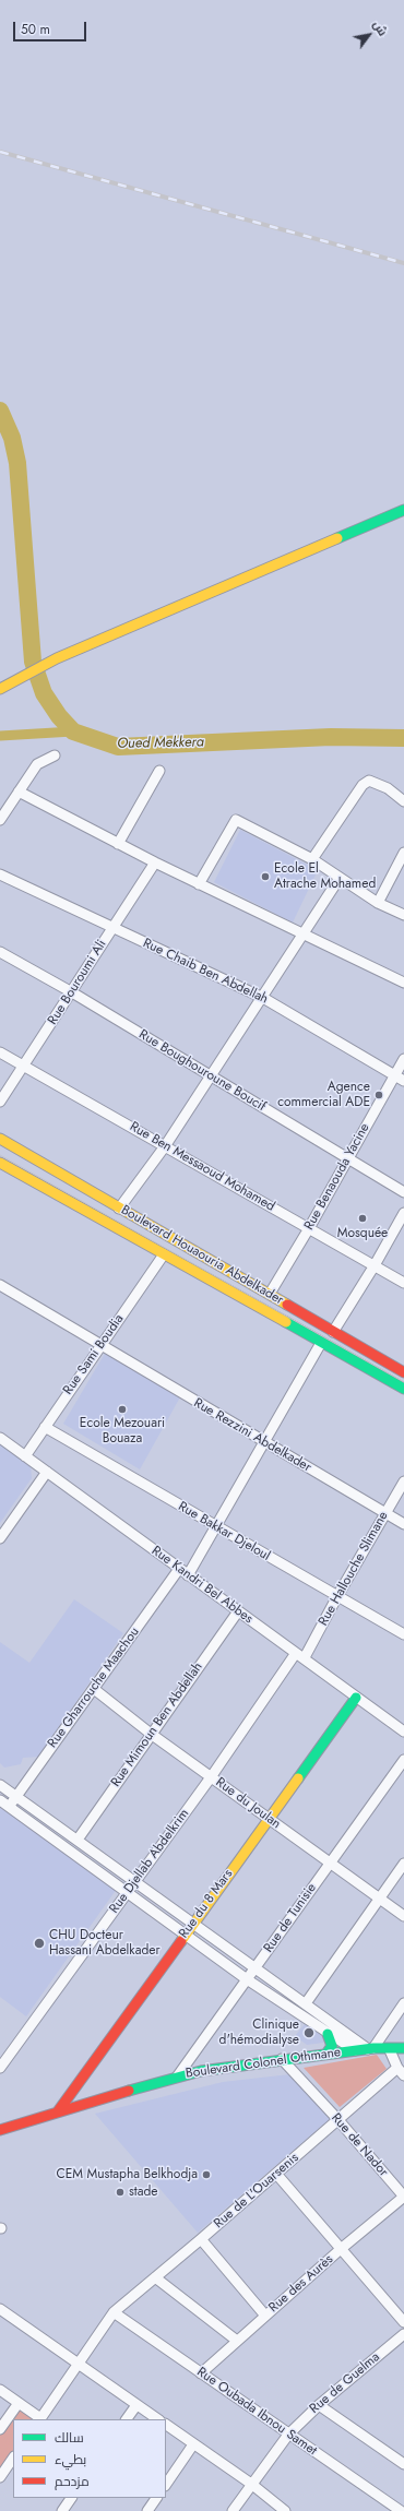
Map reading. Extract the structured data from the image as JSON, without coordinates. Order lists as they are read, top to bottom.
{
  "streets": {
    "main road": ["Boulevard Houaouria Abdelkader", "Rue du 8 Mars", "Boulevard Colonel Othmane"],
    "street": [
      "Rue Chaib Ben Abdellah",
      "Rue Bouroumi Ali",
      "Rue Boughouroune Boucif",
      "Rue Ben Messaoud Mohamed",
      "Rue Benaouda Yacine",
      "Rue Sami Boudia",
      "Rue Rezzini Abdelkader",
      "Rue Bakkar Djeloul",
      "Rue Hallouche Slimane",
      "Rue Kandri Bel Abbes",
      "Rue Gharrouche Maachou",
      "Rue Mimoun Ben Abdellah",
      "Rue du Joulan",
      "Rue Djellab Abdelkrim",
      "Rue de Tunisie",
      "Rue de Nador",
      "Rue de L'Ouarsenis",
      "Rue des Aurès",
      "Rue de Guelma",
      "Rue Oubada Ibnou Samet"
    ]
  },
  "crossings": [
    ["Rue Chaib Ben Abdellah", "Rue Bouroumi Ali"],
    ["Rue Chaib Ben Abdellah", "Rue Benaouda Yacine"],
    ["Rue Bouroumi Ali", "Rue Boughouroune Boucif"],
    ["Rue Bouroumi Ali", "Rue Ben Messaoud Mohamed"],
    ["Rue Boughouroune Boucif", "Rue Benaouda Yacine"],
    ["Rue Ben Messaoud Mohamed", "Rue Benaouda Yacine"],
    ["Rue Benaouda Yacine", "Boulevard Houaouria Abdelkader"],
    ["Boulevard Houaouria Abdelkader", "Rue Sami Boudia"],
    ["Boulevard Houaouria Abdelkader", "Rue Gharrouche Maachou"],
    ["Rue Sami Boudia", "Rue Rezzini Abdelkader"],
    ["Rue Sami Boudia", "Rue Bakkar Djeloul"],
    ["Rue Sami Boudia", "Rue Kandri Bel Abbes"],
    ["Rue Rezzini Abdelkader", "Rue Hallouche Slimane"],
    ["Rue Rezzini Abdelkader", "Rue Gharrouche Maachou"],
    ["Rue Bakkar Djeloul", "Rue Hallouche Slimane"],
    ["Rue Bakkar Djeloul", "Rue Gharrouche Maachou"],
    ["Rue Hallouche Slimane", "Rue Kandri Bel Abbes"],
    ["Rue Hallouche Slimane", "Rue Djellab Abdelkrim"],
    ["Rue Kandri Bel Abbes", "Rue Gharrouche Maachou"],
    ["Rue Kandri Bel Abbes", "Rue Mimoun Ben Abdellah"],
    ["Rue Kandri Bel Abbes", "Rue Djellab Abdelkrim"],
    ["Rue Kandri Bel Abbes", "Rue du 8 Mars"],
    ["Rue Gharrouche Maachou", "Rue du Joulan"],
    ["Rue Mimoun Ben Abdellah", "Rue du Joulan"],
    ["Rue du Joulan", "Rue Djellab Abdelkrim"],
    ["Rue du Joulan", "Rue du 8 Mars"],
    ["Rue du Joulan", "Rue de Tunisie"],
    ["Rue du 8 Mars", "Boulevard Colonel Othmane"],
    ["Rue de Tunisie", "Boulevard Colonel Othmane"],
    ["Boulevard Colonel Othmane", "Rue de Nador"],
    ["Rue de Nador", "Rue de L'Ouarsenis"],
    ["Rue de Nador", "Rue des Aurès"],
    ["Rue de L'Ouarsenis", "Rue Oubada Ibnou Samet"],
    ["Rue des Aurès", "Rue Oubada Ibnou Samet"],
    ["Rue de Guelma", "Rue Oubada Ibnou Samet"]
  ],
  "water": ["Oued Mekkera"],
  "places": [
    "Ecole El Atrache Mohamed",
    "Agence commercial ADE",
    "Mosquée",
    "Ecole Mezouari Bouaza",
    "CHU Docteur Hassani Abdelkader",
    "Clinique d'hémodialyse",
    "CEM Mustapha Belkhodja",
    "stade"
  ],
  "legend": ["سالك", "بطيء", "مزدحم"],
  "scale_bar": "50 m",
  "north": "top right"
}
